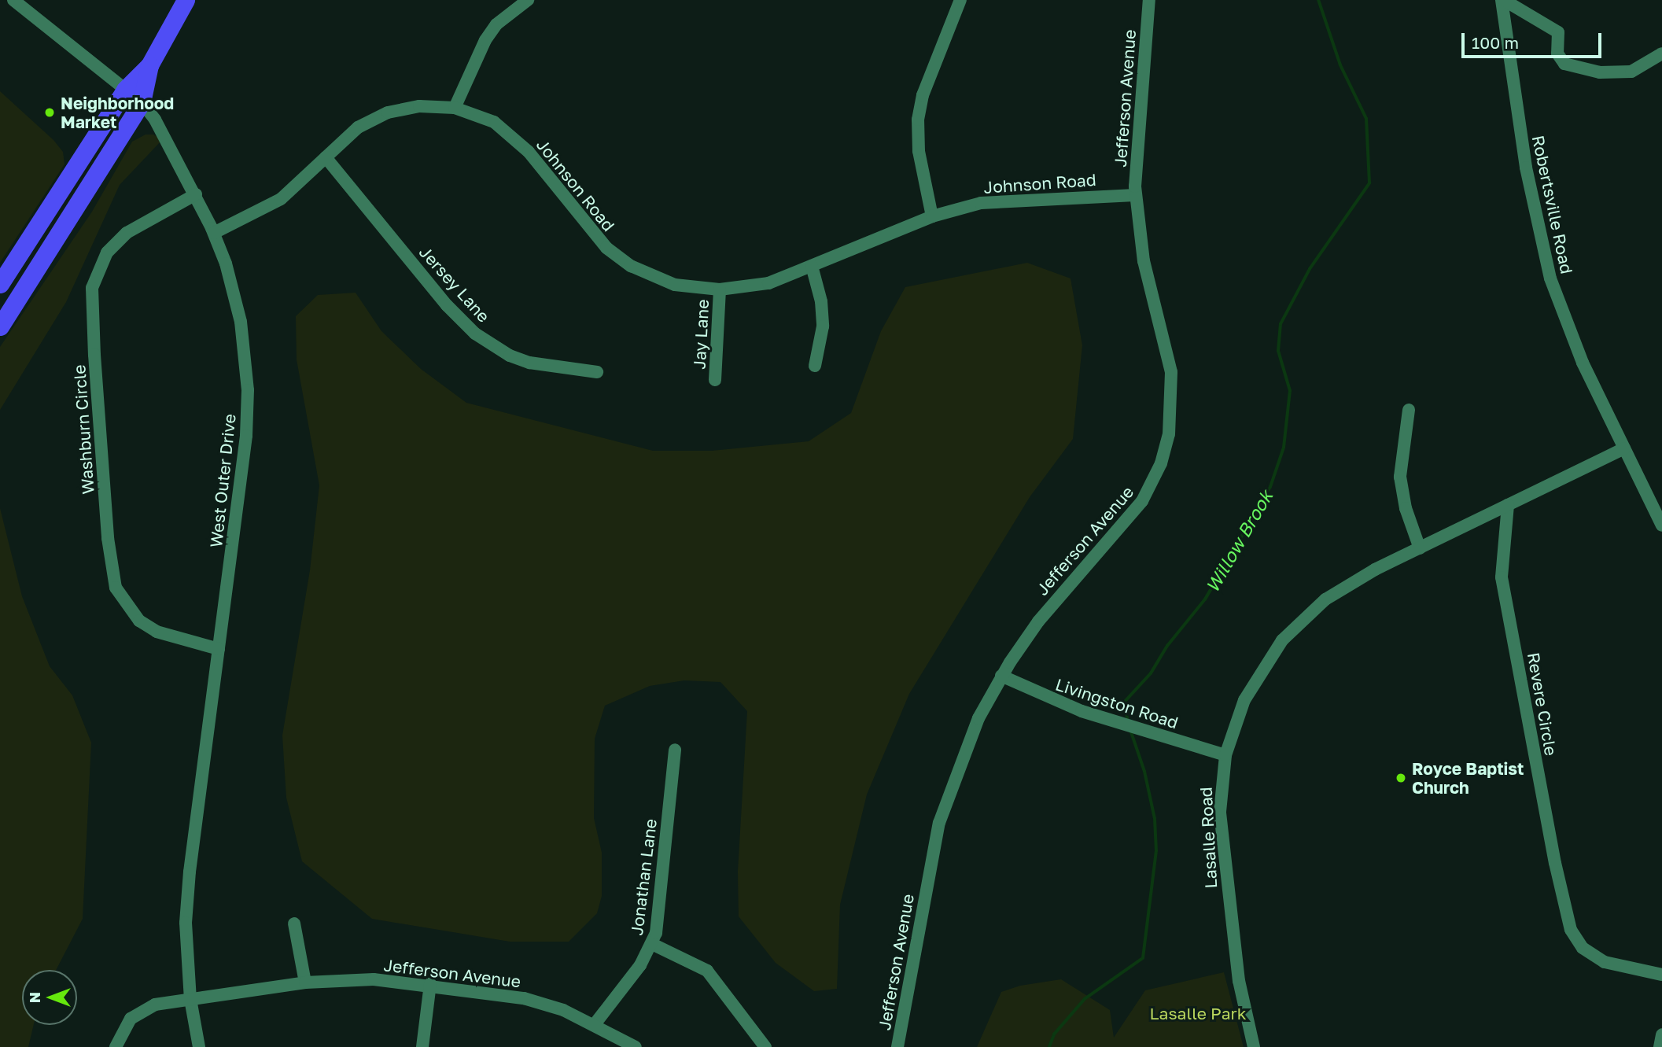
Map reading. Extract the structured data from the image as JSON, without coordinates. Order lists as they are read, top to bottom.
{
  "streets": {
    "street": [
      "Jefferson Avenue",
      "Johnson Road",
      "Robertsville Road",
      "Jersey Lane",
      "Jay Lane",
      "Washburn Circle",
      "West Outer Drive",
      "Livingston Road",
      "Revere Circle",
      "Lasalle Road",
      "Jonathan Lane"
    ]
  },
  "crossings": [
    ["Jefferson Avenue", "Johnson Road"],
    ["Jefferson Avenue", "West Outer Drive"],
    ["Jefferson Avenue", "Livingston Road"],
    ["Jefferson Avenue", "Jonathan Lane"],
    ["Johnson Road", "Jersey Lane"],
    ["Johnson Road", "Jay Lane"],
    ["Johnson Road", "West Outer Drive"],
    ["Washburn Circle", "West Outer Drive"],
    ["Livingston Road", "Lasalle Road"],
    ["Revere Circle", "Lasalle Road"]
  ],
  "water": ["Willow Brook"],
  "parks": ["Lasalle Park"],
  "places": ["Neighborhood Market", "Royce Baptist Church"],
  "scale_bar": "100 m",
  "north": "left"
}
